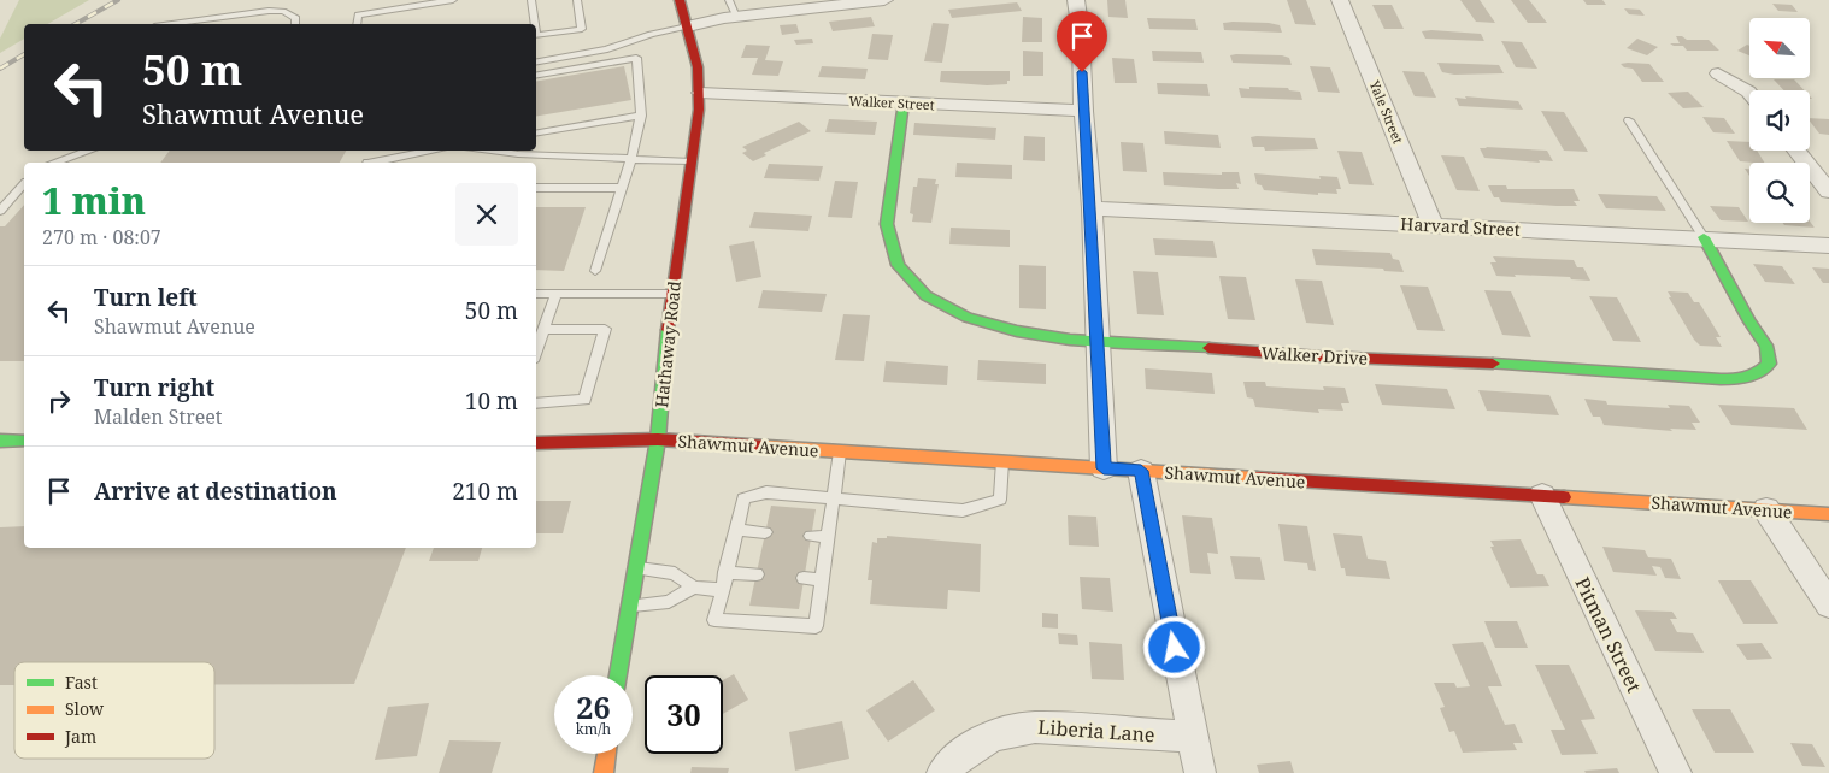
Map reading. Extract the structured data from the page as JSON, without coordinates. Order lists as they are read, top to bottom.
{
  "streets": {
    "main road": ["Hathaway Road", "Walker Drive", "Shawmut Avenue"],
    "street": [
      "Walker Street",
      "Yale Street",
      "Harvard Street",
      "Pitman Street",
      "Liberia Lane"
    ]
  },
  "crossings": [
    ["Walker Street", "Hathaway Road"],
    ["Walker Street", "Walker Drive"],
    ["Yale Street", "Harvard Street"],
    ["Harvard Street", "Walker Drive"],
    ["Hathaway Road", "Shawmut Avenue"],
    ["Shawmut Avenue", "Pitman Street"]
  ],
  "legend": ["Fast", "Slow", "Jam"],
  "north": "top left",
  "page": {
    "turn": ["50 m", "Shawmut Avenue"],
    "heading": ["1 min", "270 m · 08:07"],
    "list": [
      {
        "name": "Turn left",
        "note": "Shawmut Avenue",
        "value": "50 m"
      },
      {
        "name": "Turn right",
        "note": "Malden Street",
        "value": "10 m"
      },
      {
        "name": "Arrive at destination",
        "value": "210 m"
      }
    ],
    "speed": "26 km/h",
    "limit": "30"
  }
}
